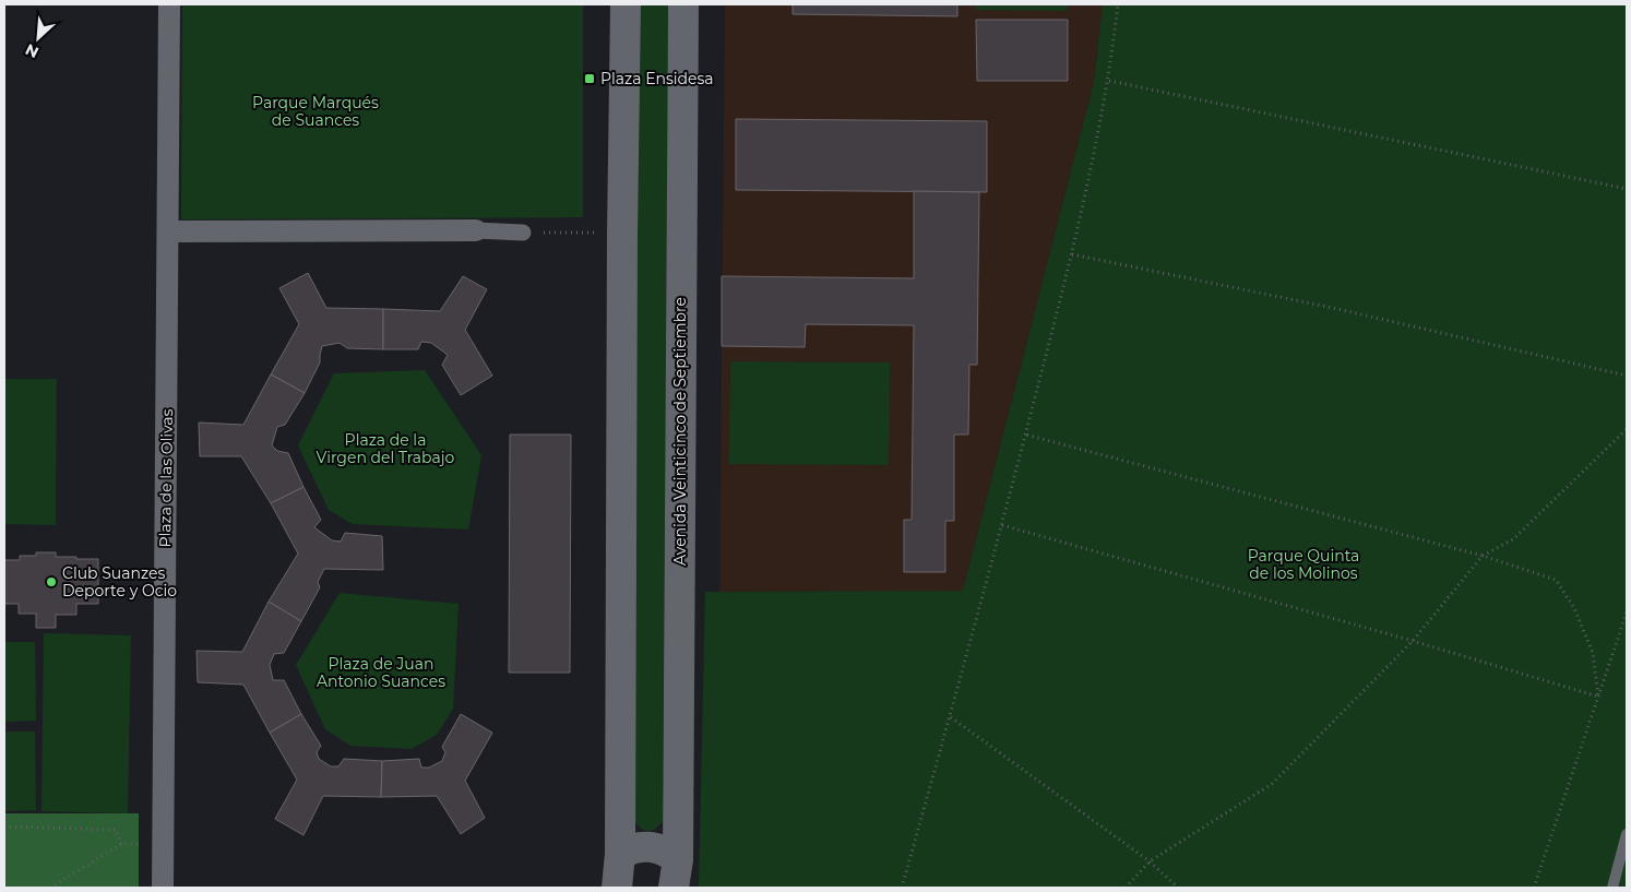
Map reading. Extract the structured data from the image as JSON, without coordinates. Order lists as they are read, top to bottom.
{
  "streets": {
    "main road": ["Avenida Veinticinco de Septiembre"],
    "street": ["Plaza de las Olivas"]
  },
  "parks": [
    "Parque Marqués de Suances",
    "Plaza de la Virgen del Trabajo",
    "Parque Quinta de los Molinos",
    "Plaza de Juan Antonio Suances"
  ],
  "places": {
    "transit": ["Plaza Ensidesa"],
    "other": ["Club Suanzes Deporte y Ocio"]
  },
  "north": "bottom left"
}
